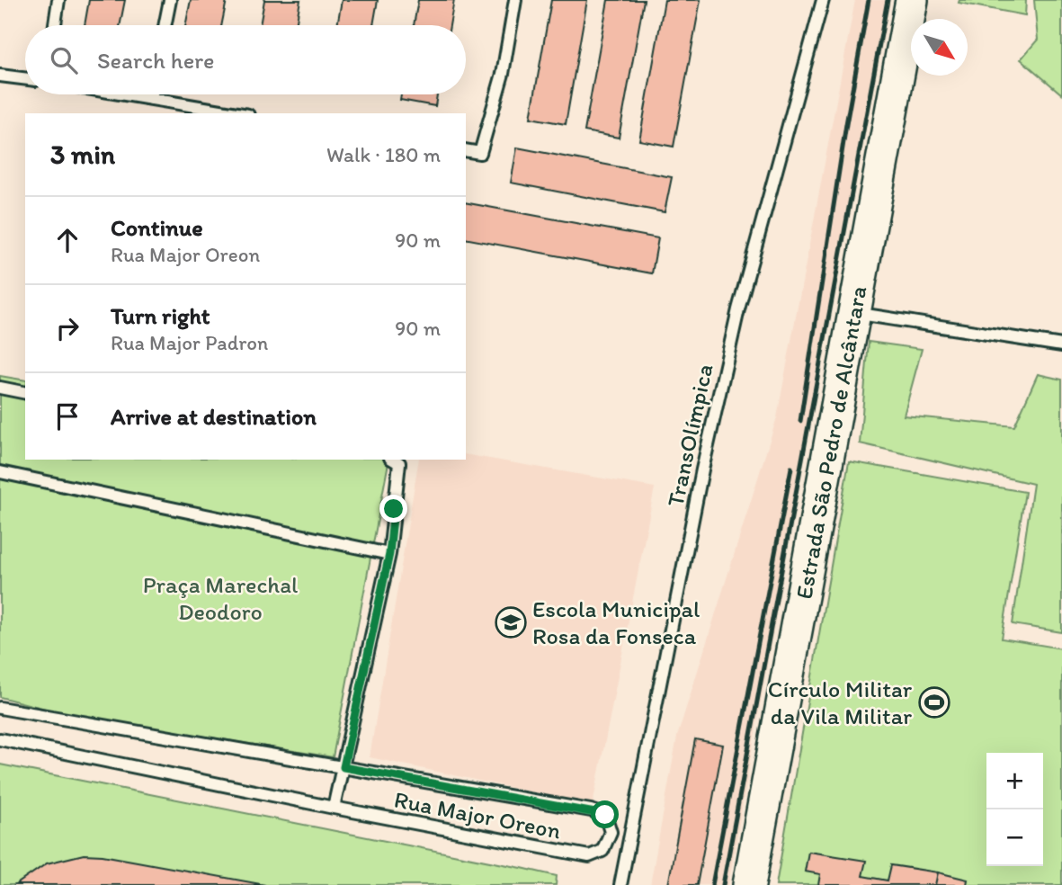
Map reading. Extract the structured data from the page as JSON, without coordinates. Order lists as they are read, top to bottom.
{
  "streets": {
    "street": ["Estrada São Pedro de Alcântara"],
    "lane": ["TransOlímpica", "Rua Major Oreon"]
  },
  "parks": ["Praça Marechal Deodoro"],
  "places": {
    "school or university": ["Escola Municipal Rosa da Fonseca"],
    "sports": ["Círculo Militar da Vila Militar"]
  },
  "north": "bottom right",
  "page": {
    "search": "Search here",
    "heading": ["3 min", "Walk · 180 m"],
    "list": [
      ["Continue", "Rua Major Oreon", "90 m"],
      ["Turn right", "Rua Major Padron", "90 m"],
      "Arrive at destination"
    ],
    "map_buttons": ["+", "−"]
  }
}
